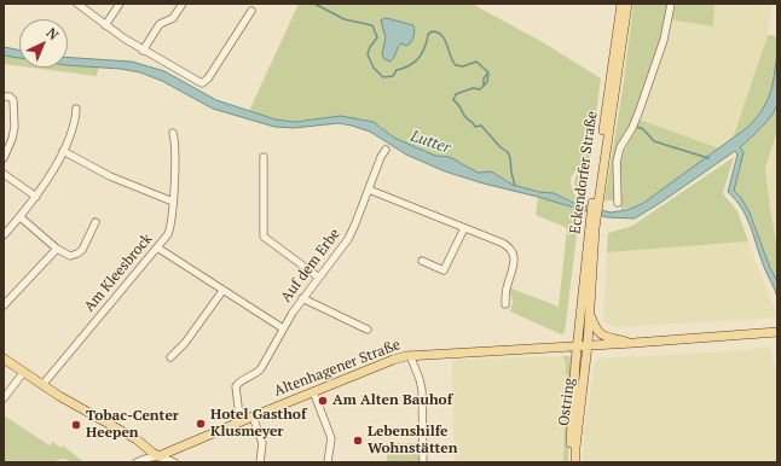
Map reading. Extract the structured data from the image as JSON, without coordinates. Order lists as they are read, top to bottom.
{
  "streets": {
    "main road": ["Eckendorfer Straße", "Altenhagener Straße", "Ostring"],
    "street": ["Auf dem Erbe", "Am Kleesbrock"]
  },
  "crossings": [
    ["Eckendorfer Straße", "Altenhagener Straße"],
    ["Eckendorfer Straße", "Ostring"],
    ["Auf dem Erbe", "Altenhagener Straße"],
    ["Altenhagener Straße", "Ostring"]
  ],
  "water": ["Lutter"],
  "places": [
    "Am Alten Bauhof",
    "Hotel Gasthof Klusmeyer",
    "Tobac-Center Heepen",
    "Lebenshilfe Wohnstätten"
  ],
  "north": "top right"
}
